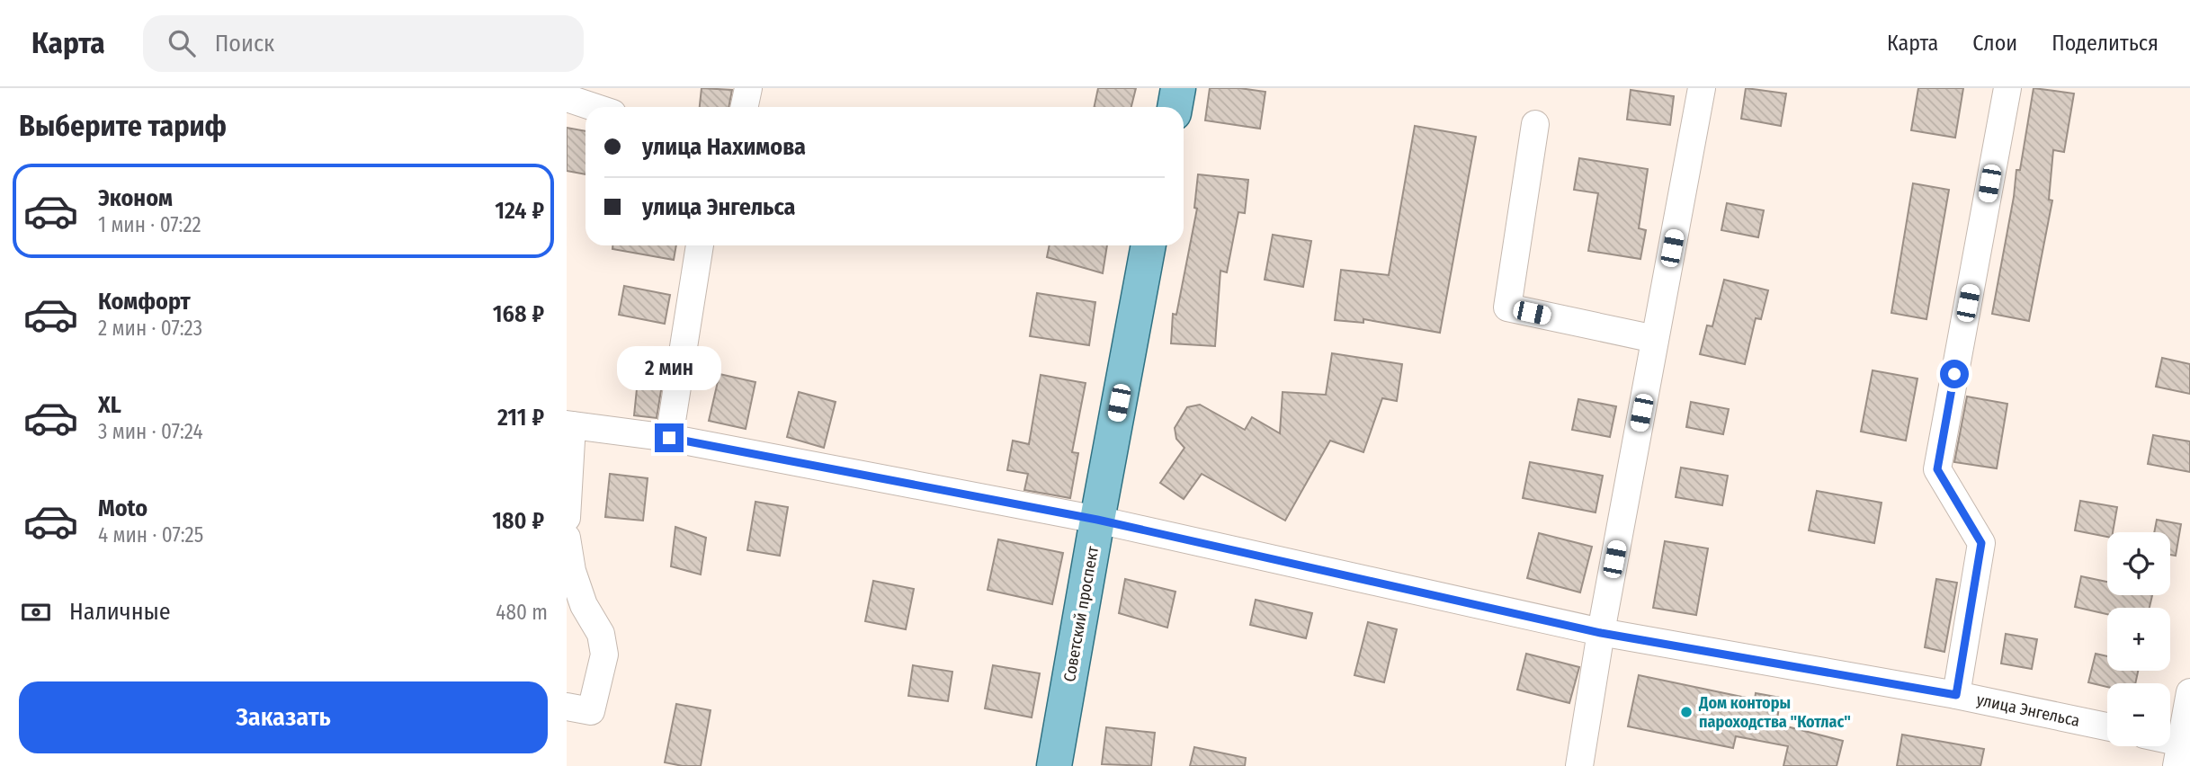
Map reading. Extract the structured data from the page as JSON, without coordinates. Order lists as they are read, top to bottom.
{
  "streets": {
    "main road": ["Советский проспект"],
    "street": ["улица Энгельса"]
  },
  "crossings": [
    ["Советский проспект", "улица Энгельса"]
  ],
  "places": ["Дом конторы пароходства \"Котлас\""],
  "page": {
    "header": "Карта",
    "search": "Поиск",
    "nav": ["Карта", "Слои", "Поделиться"],
    "heading": "Выберите тариф",
    "banner": ["улица Нахимова", "улица Энгельса"],
    "list": [
      {
        "name": "Эконом",
        "note": "1 мин · 07:22",
        "value": "124 ₽"
      },
      {
        "name": "Комфорт",
        "note": "2 мин · 07:23",
        "value": "168 ₽"
      },
      {
        "name": "XL",
        "note": "3 мин · 07:24",
        "value": "211 ₽"
      },
      {
        "name": "Moto",
        "note": "4 мин · 07:25",
        "value": "180 ₽"
      }
    ],
    "bubble": "2 мин",
    "map_buttons": ["+", "−"],
    "pay": ["Наличные", "480 m"],
    "buttons": "Заказать"
  }
}
